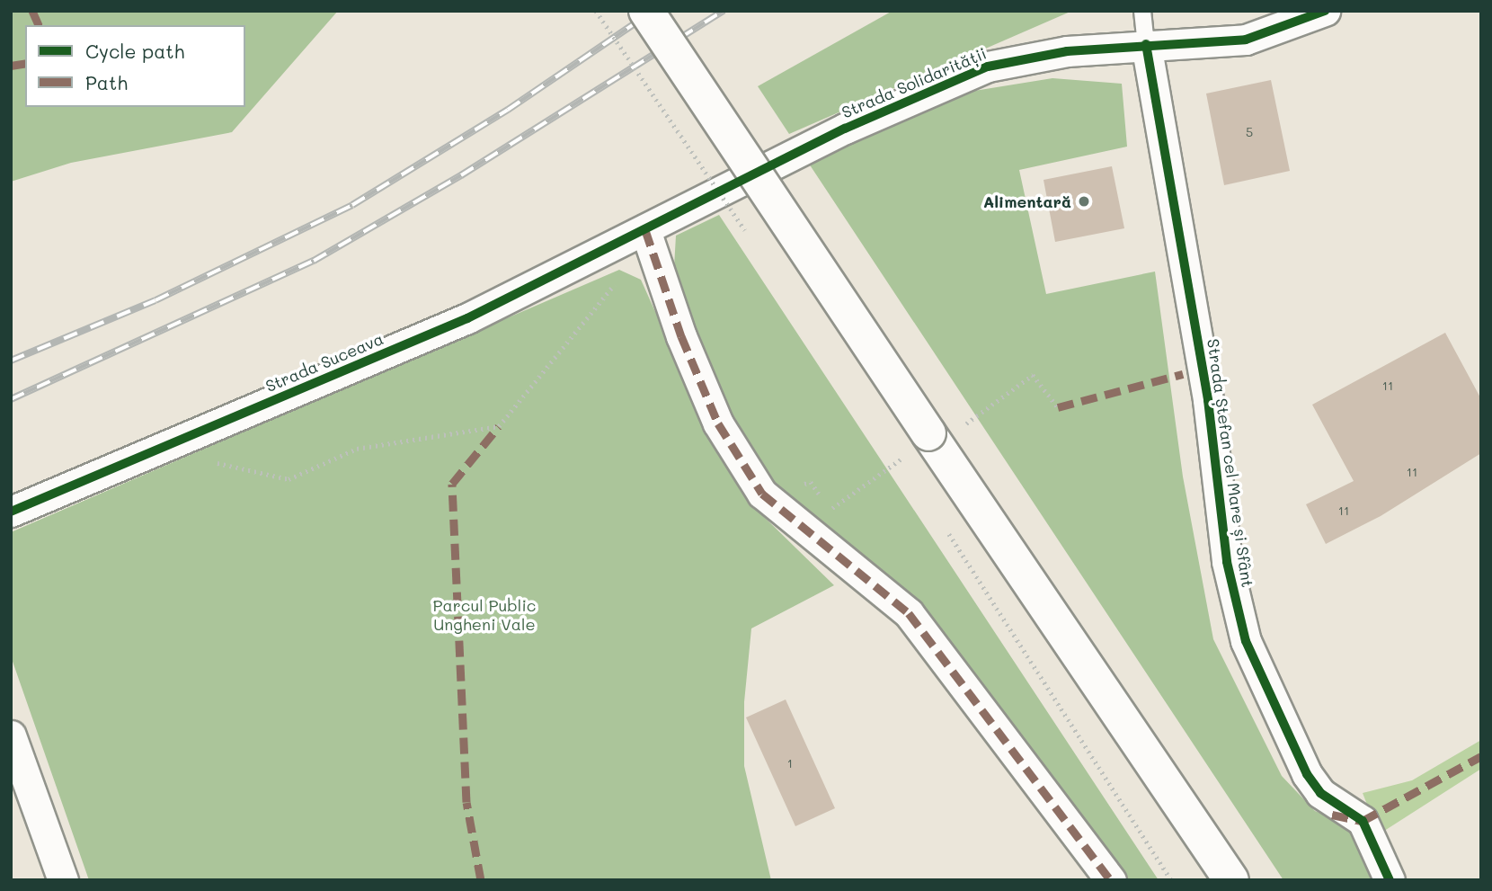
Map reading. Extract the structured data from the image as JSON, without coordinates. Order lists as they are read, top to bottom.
{
  "streets": {
    "street": ["Strada Solidarității", "Strada Suceava", "Strada Ștefan cel Mare și Sfânt"]
  },
  "crossings": [
    ["Strada Solidarității", "Strada Suceava"],
    ["Strada Solidarității", "Strada Ștefan cel Mare și Sfânt"]
  ],
  "parks": ["Parcul Public Ungheni Vale"],
  "places": ["Alimentară"],
  "house_numbers": [
    "5",
    "11",
    "11",
    "11",
    "1"
  ],
  "legend": ["Cycle path", "Path"]
}
